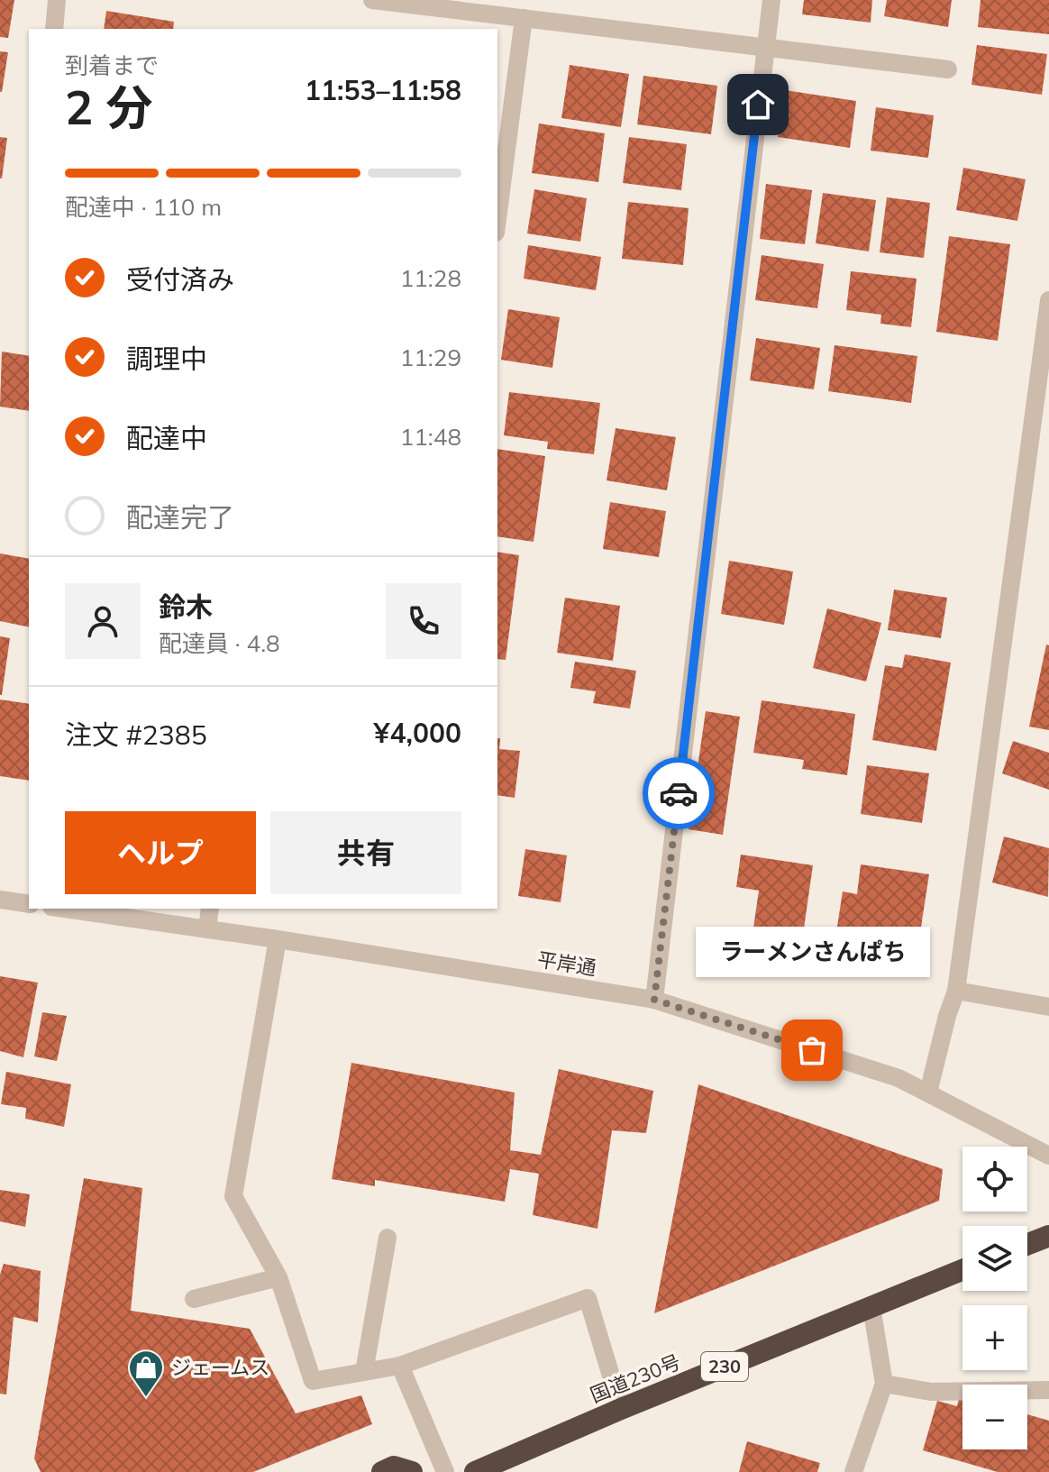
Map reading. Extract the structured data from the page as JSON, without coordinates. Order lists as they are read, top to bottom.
{
  "streets": {
    "highway": ["230", "国道230号"],
    "street": ["平岸通"]
  },
  "places": {
    "other": ["ラーメンさんぱち"],
    "shop": ["ジェームス"]
  },
  "page": {
    "heading": ["2 分", "到着まで", "11:53–11:58"],
    "panel": [
      "鈴木",
      "配達員 · 4.8",
      "注文 #2385",
      "¥4,000"
    ],
    "bar": "配達中 · 110 m",
    "list": [
      ["受付済み", "11:28"],
      ["調理中", "11:29"],
      ["配達中", "11:48"],
      "配達完了"
    ],
    "buttons": ["ヘルプ", "共有"],
    "bubble": "ラーメンさんぱち",
    "map_buttons": ["+", "−"]
  }
}
